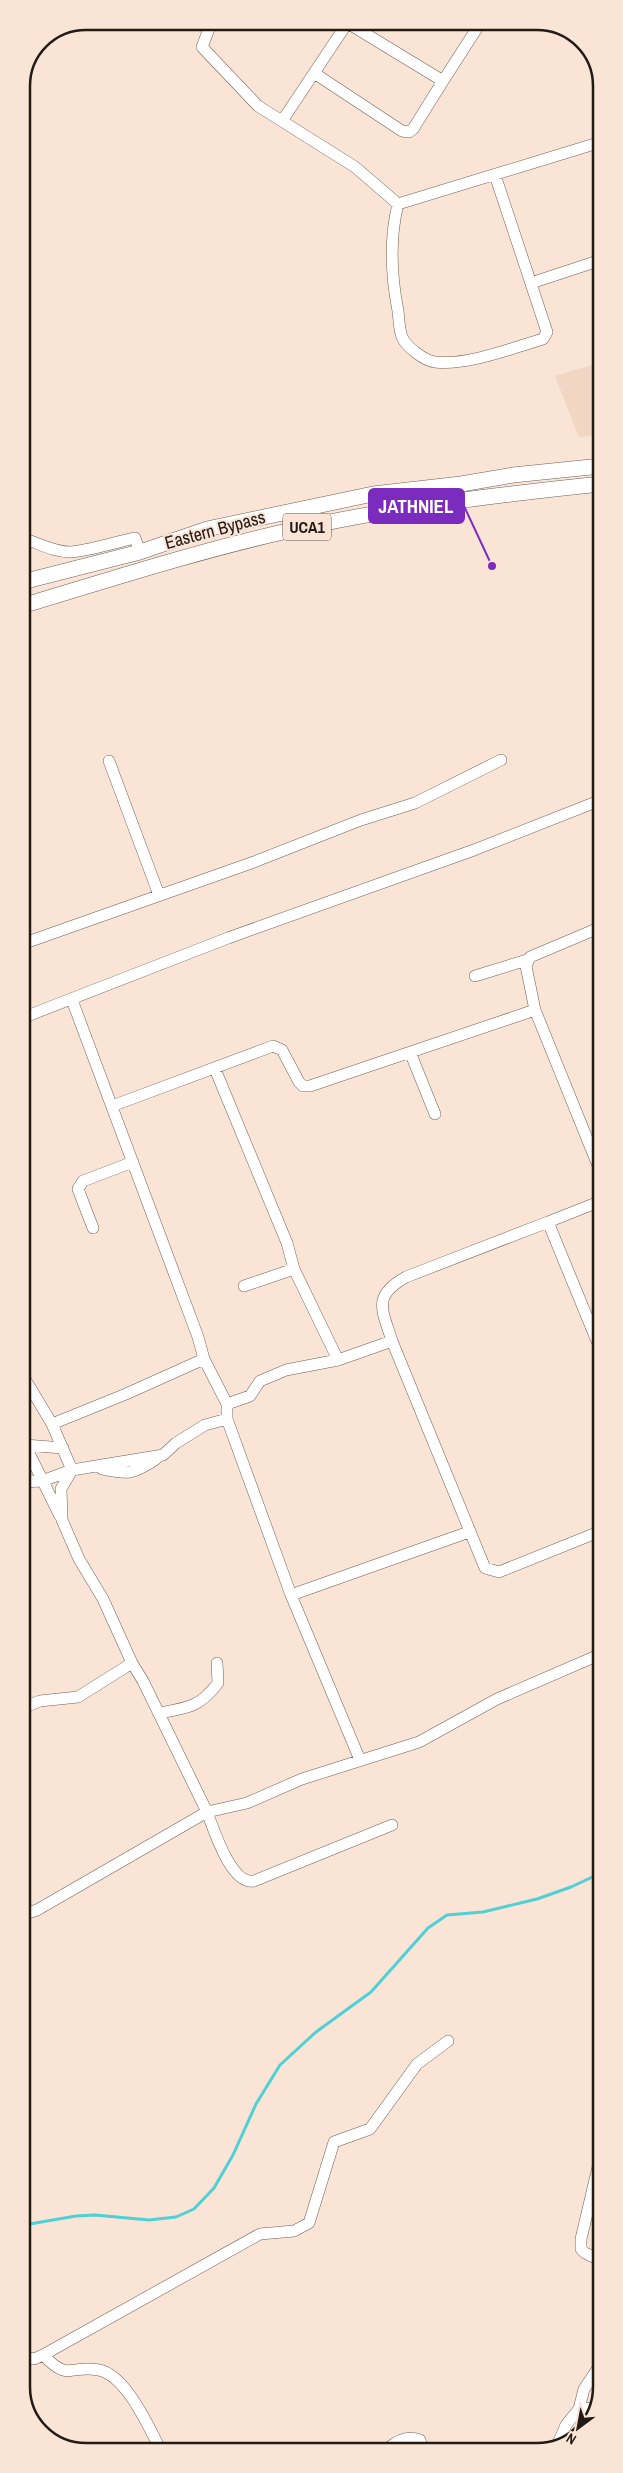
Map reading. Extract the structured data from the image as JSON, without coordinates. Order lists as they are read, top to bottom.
{
  "streets": {
    "main road": ["UCA1", "Eastern Bypass"]
  },
  "places": ["JATHNIEL"],
  "north": "bottom left"
}
